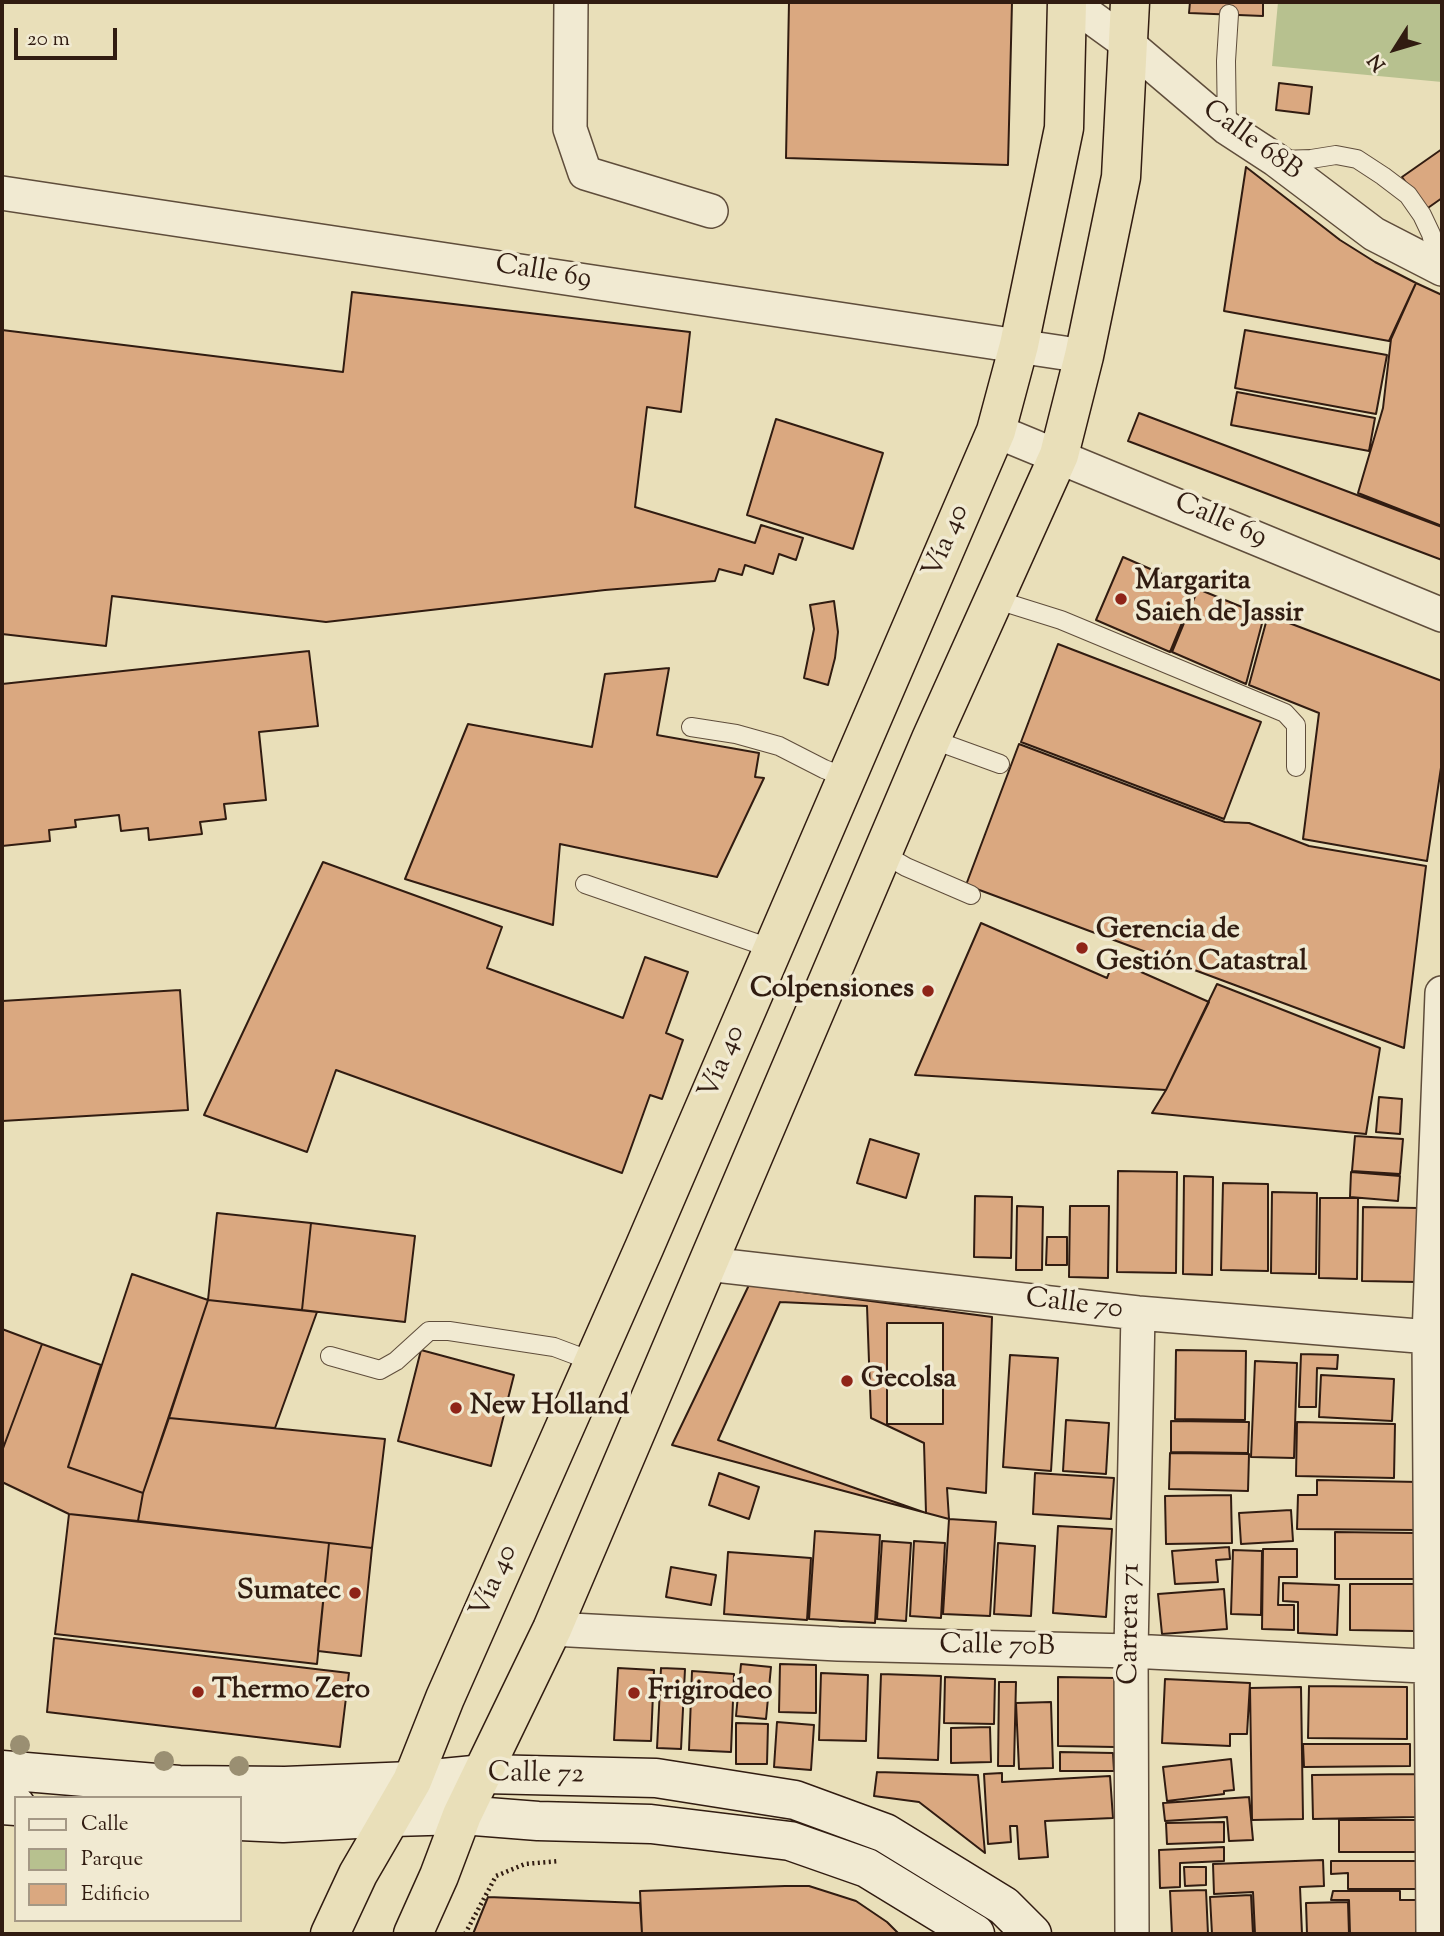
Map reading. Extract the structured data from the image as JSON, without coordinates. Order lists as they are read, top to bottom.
{
  "streets": {
    "highway": ["Vía 40"],
    "main road": ["Calle 72"],
    "street": [
      "Calle 68B",
      "Calle 69",
      "Calle 70",
      "Carrera 71",
      "Calle 70B"
    ]
  },
  "crossings": [
    ["Calle 68B", "Vía 40"],
    ["Calle 69", "Vía 40"],
    ["Vía 40", "Calle 72"],
    ["Calle 70", "Carrera 71"],
    ["Carrera 71", "Calle 70B"]
  ],
  "places": [
    "Margarita Saieh de Jassir",
    "Gerencia de Gestión Catastral",
    "Colpensiones",
    "Gecolsa",
    "New Holland",
    "Sumatec",
    "Thermo Zero",
    "Frigirodeo"
  ],
  "legend": ["Calle", "Parque", "Edificio"],
  "scale_bar": "20 m",
  "north": "bottom left"
}
